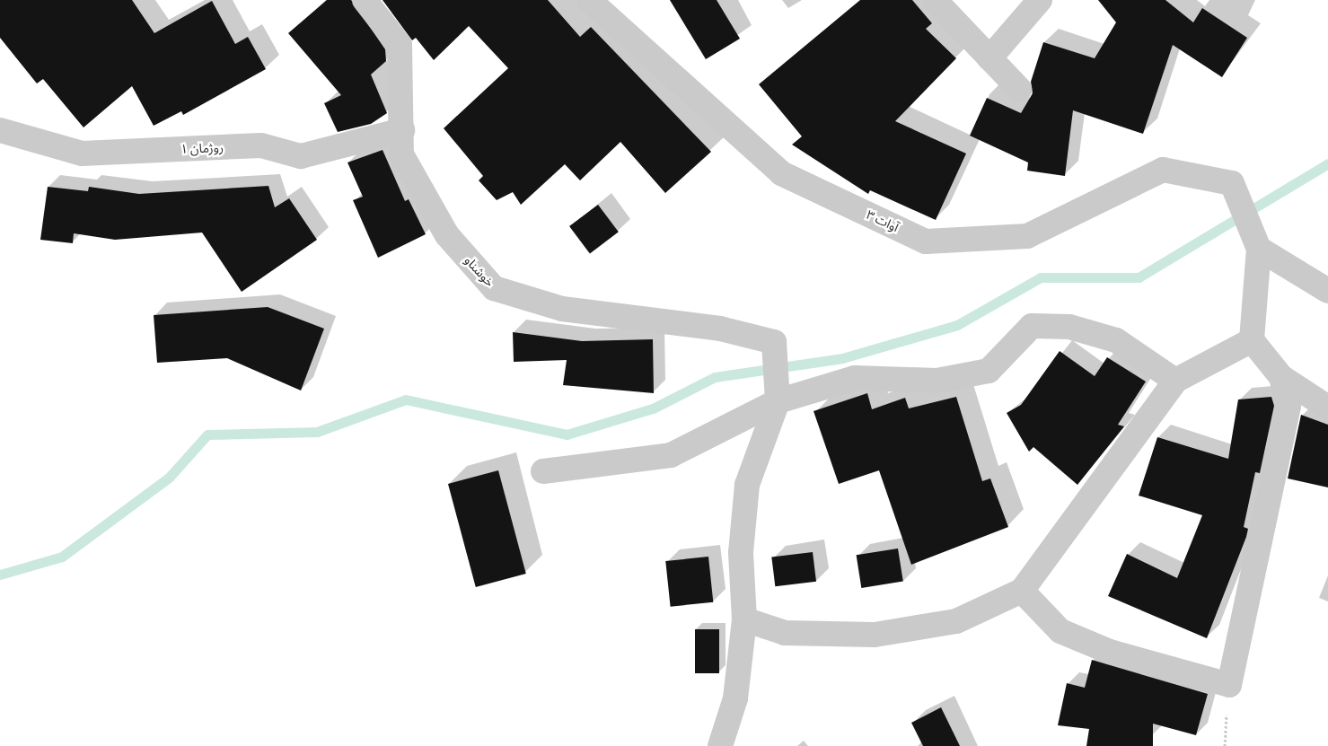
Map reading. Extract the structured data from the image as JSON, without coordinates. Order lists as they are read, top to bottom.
{
  "streets": {
    "street": ["روژمان ۱", "آوات ۳", "خوشناو"]
  },
  "crossings": [
    ["روژمان ۱", "خوشناو"]
  ]
}
